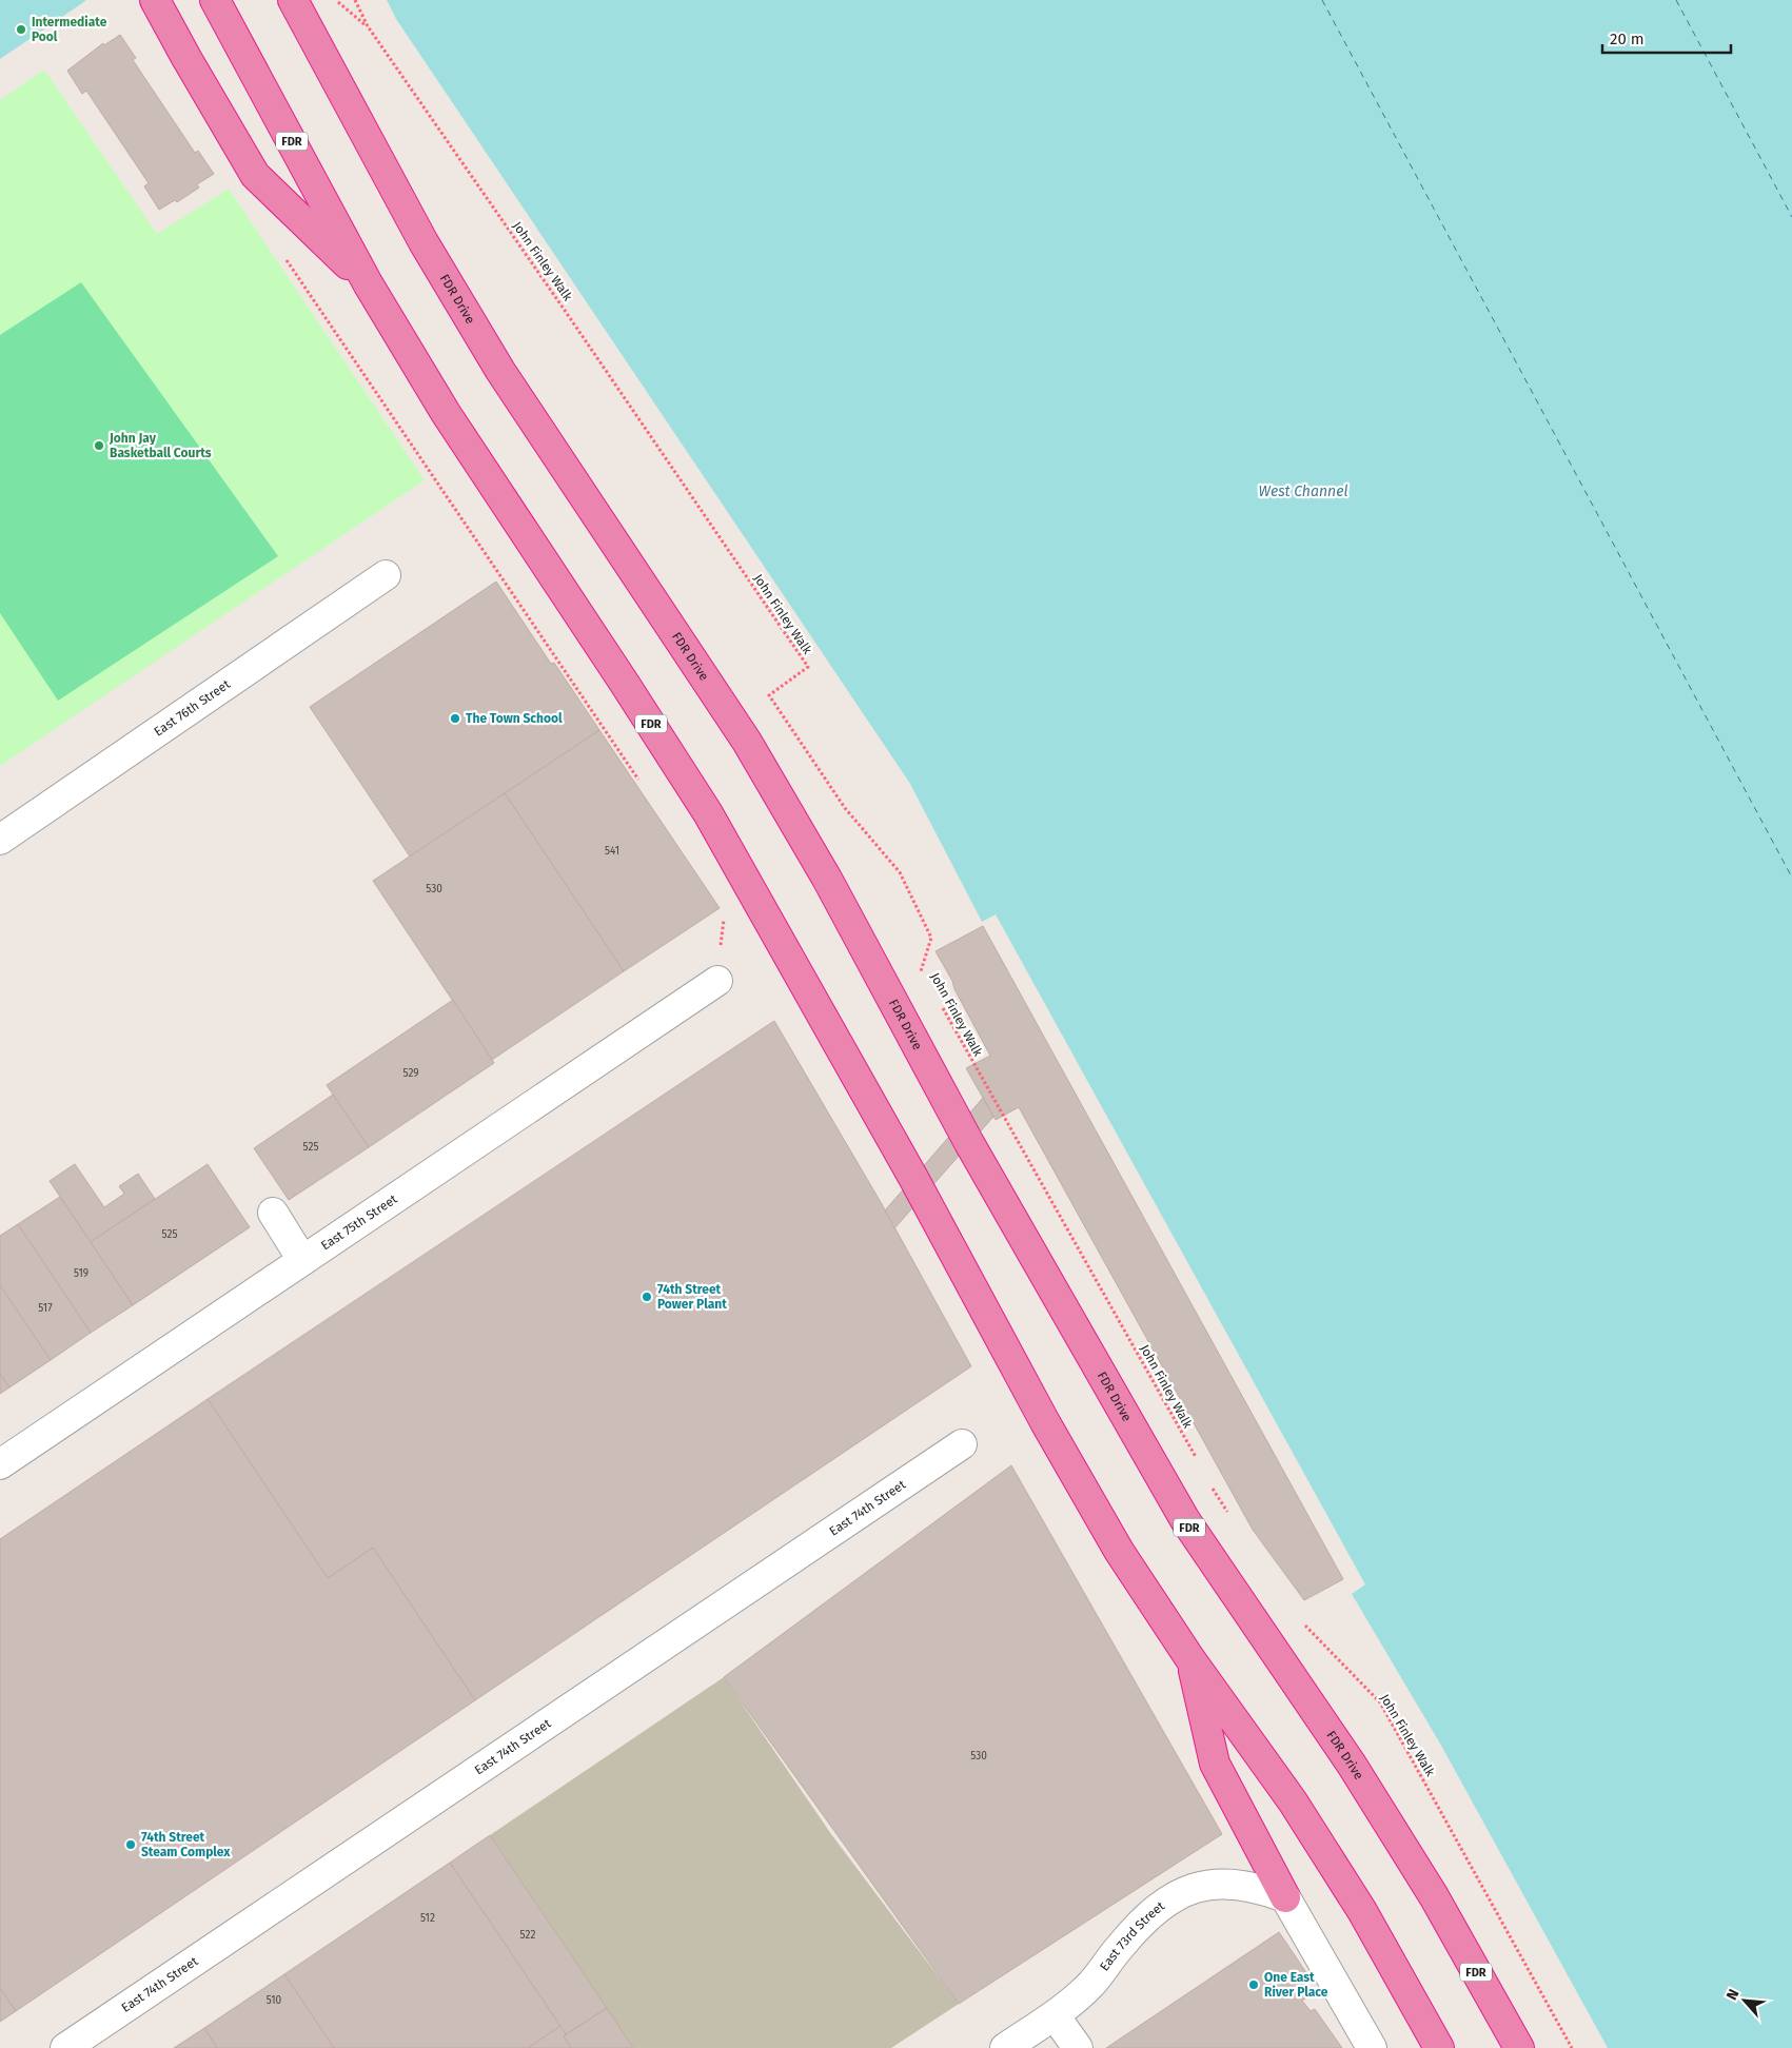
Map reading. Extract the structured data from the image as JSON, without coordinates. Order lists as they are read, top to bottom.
{
  "streets": {
    "highway": ["FDR", "FDR Drive"],
    "street": [
      "East 76th Street",
      "East 75th Street",
      "East 74th Street",
      "East 73rd Street"
    ],
    "path": ["John Finley Walk"]
  },
  "water": ["West Channel"],
  "places": [
    "Intermediate Pool",
    "John Jay Basketball Courts",
    "The Town School",
    "74th Street Power Plant",
    "74th Street Steam Complex",
    "One East River Place"
  ],
  "house_numbers": [
    "541",
    "530",
    "529",
    "525",
    "525",
    "519",
    "517",
    "530",
    "512",
    "522",
    "510"
  ],
  "scale_bar": "20 m",
  "north": "top left"
}
